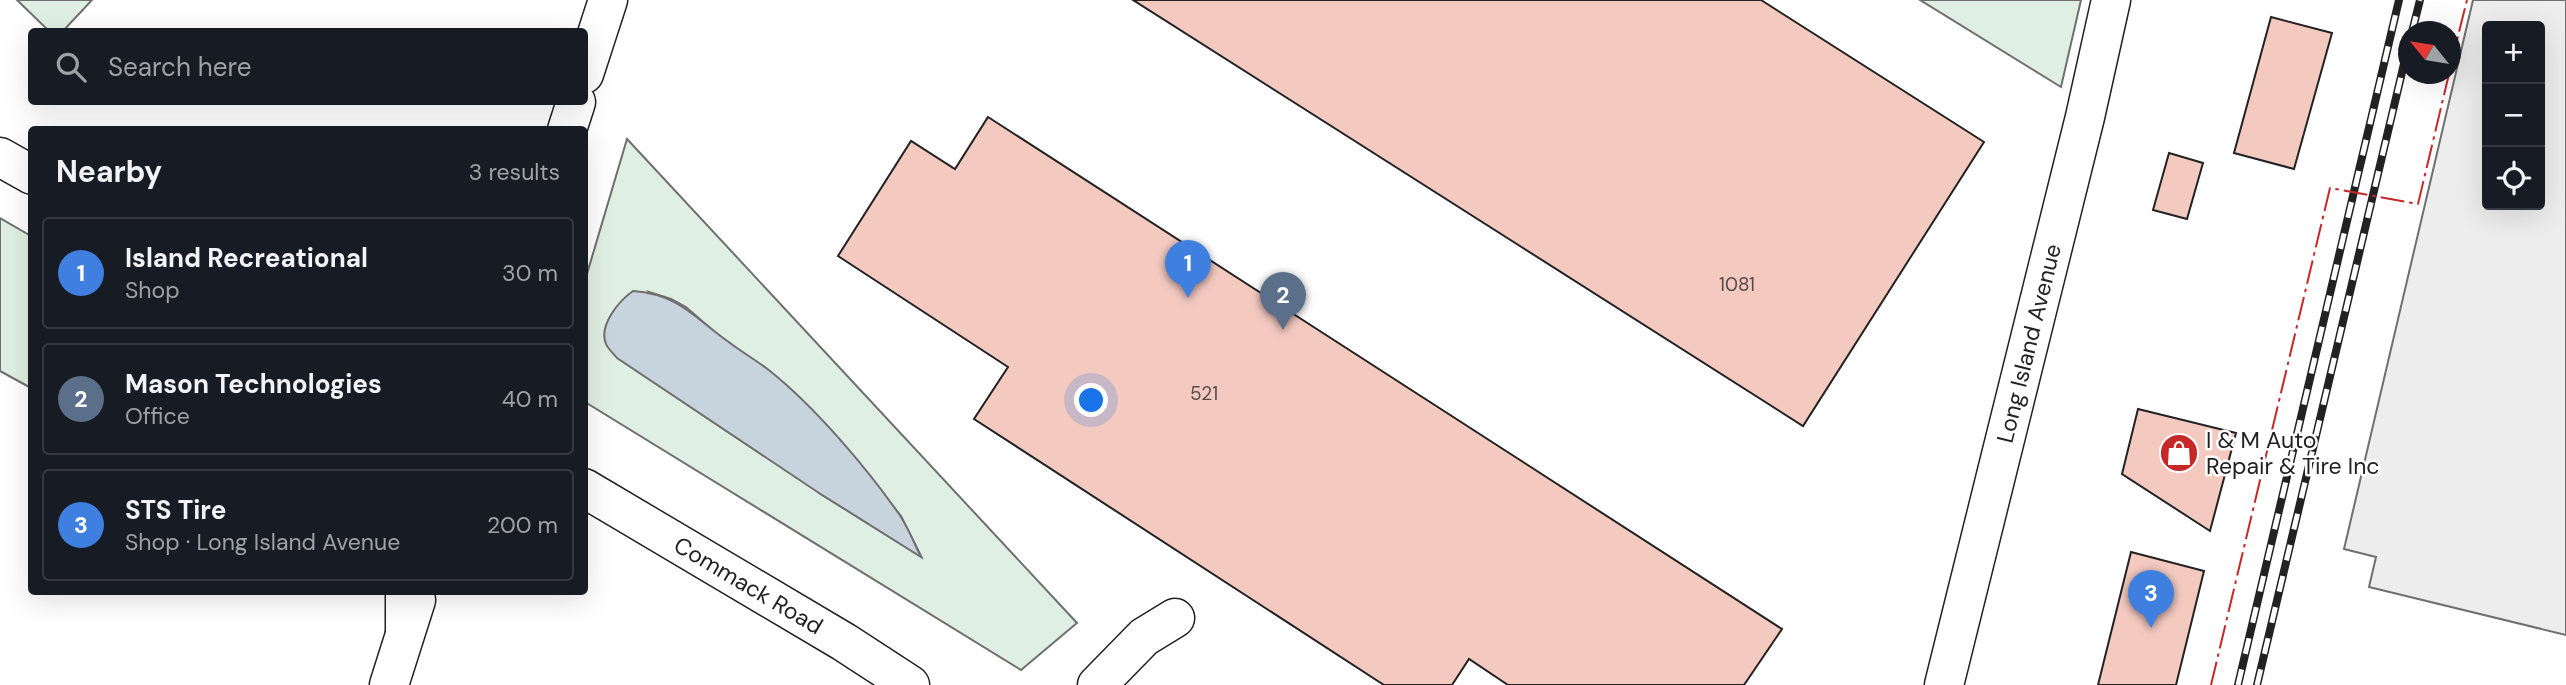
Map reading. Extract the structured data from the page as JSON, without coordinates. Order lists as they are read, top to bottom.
{
  "streets": {
    "street": ["Long Island Avenue", "Commack Road"]
  },
  "places": {
    "shop": ["I & M Auto Repair & Tire Inc"]
  },
  "house_numbers": ["1081", "521"],
  "north": "top left",
  "page": {
    "map_buttons": ["+", "−"],
    "search": "Search here",
    "heading": ["Nearby", "3 results"],
    "list": [
      {
        "mark": "1",
        "name": "Island Recreational",
        "note": "Shop",
        "value": "30 m"
      },
      {
        "mark": "2",
        "name": "Mason Technologies",
        "note": "Office",
        "value": "40 m"
      },
      {
        "mark": "3",
        "name": "STS Tire",
        "note": "Shop · Long Island Avenue",
        "value": "200 m"
      }
    ],
    "pins": ["1", "2", "3"]
  }
}
